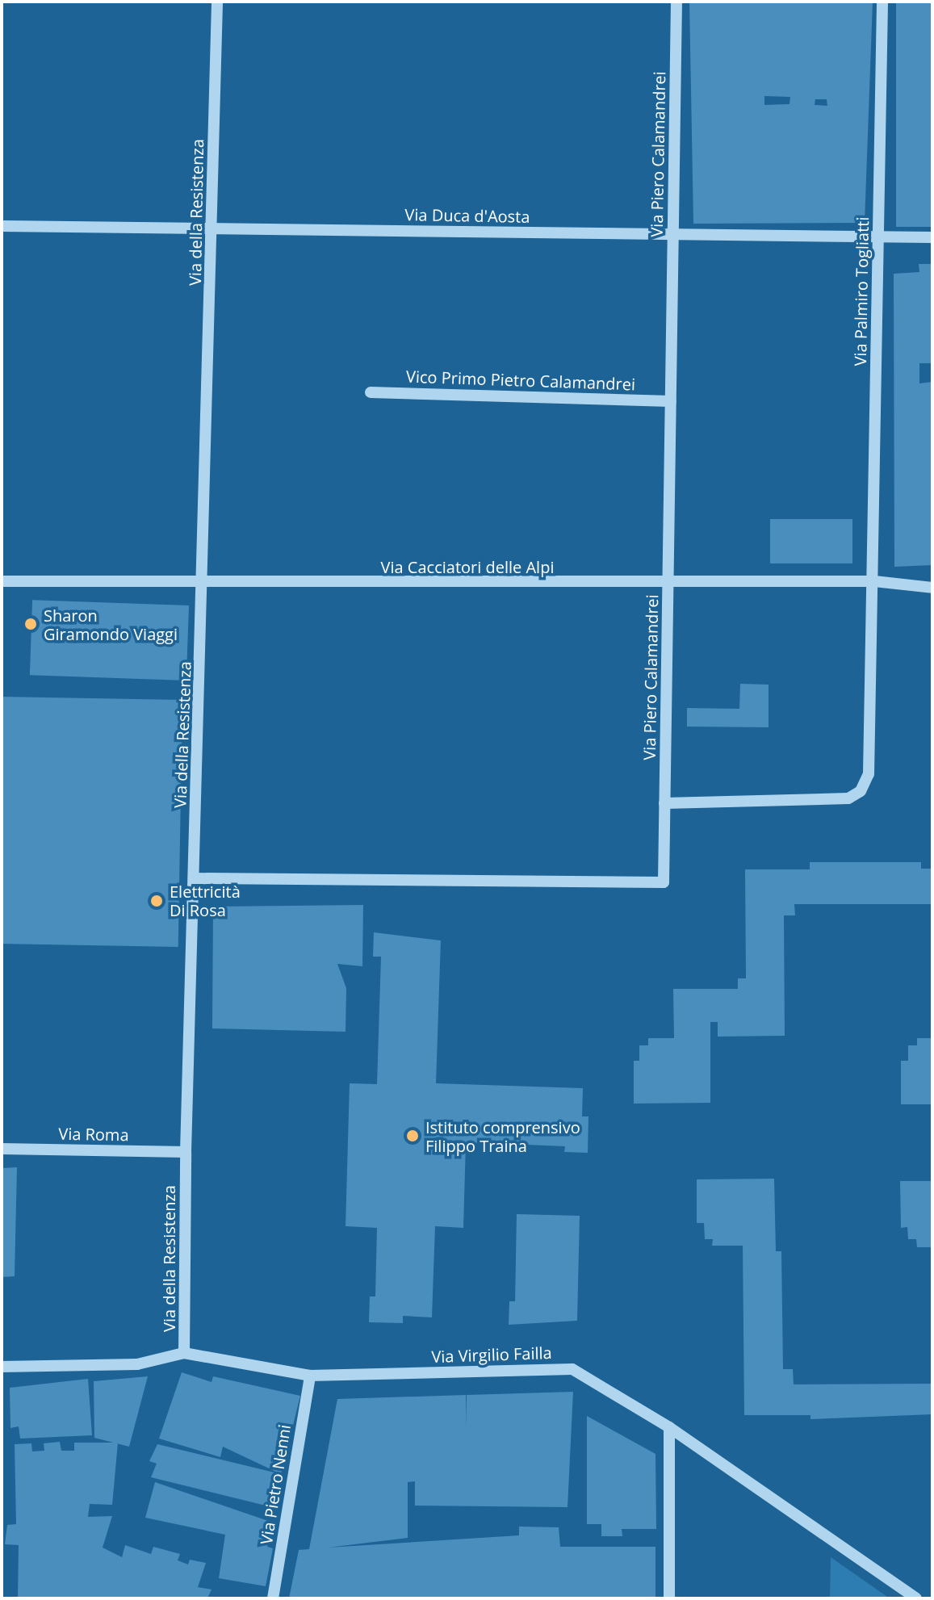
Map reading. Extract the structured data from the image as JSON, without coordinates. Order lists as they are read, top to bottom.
{
  "streets": {
    "street": [
      "Via Piero Calamandrei",
      "Via della Resistenza",
      "Via Duca d'Aosta",
      "Via Palmiro Togliatti",
      "Vico Primo Pietro Calamandrei",
      "Via Cacciatori delle Alpi",
      "Via Roma",
      "Via Virgilio Failla",
      "Via Pietro Nenni"
    ]
  },
  "crossings": [
    ["Via Piero Calamandrei", "Via della Resistenza"],
    ["Via Piero Calamandrei", "Via Duca d'Aosta"],
    ["Via Piero Calamandrei", "Via Palmiro Togliatti"],
    ["Via Piero Calamandrei", "Vico Primo Pietro Calamandrei"],
    ["Via Piero Calamandrei", "Via Cacciatori delle Alpi"],
    ["Via della Resistenza", "Via Duca d'Aosta"],
    ["Via della Resistenza", "Via Cacciatori delle Alpi"],
    ["Via della Resistenza", "Via Roma"],
    ["Via della Resistenza", "Via Virgilio Failla"],
    ["Via Duca d'Aosta", "Via Palmiro Togliatti"],
    ["Via Palmiro Togliatti", "Via Cacciatori delle Alpi"],
    ["Via Virgilio Failla", "Via Pietro Nenni"]
  ],
  "places": ["Sharon Giramondo Viaggi", "Elettricità Di Rosa", "Istituto comprensivo Filippo Traina"]
}
